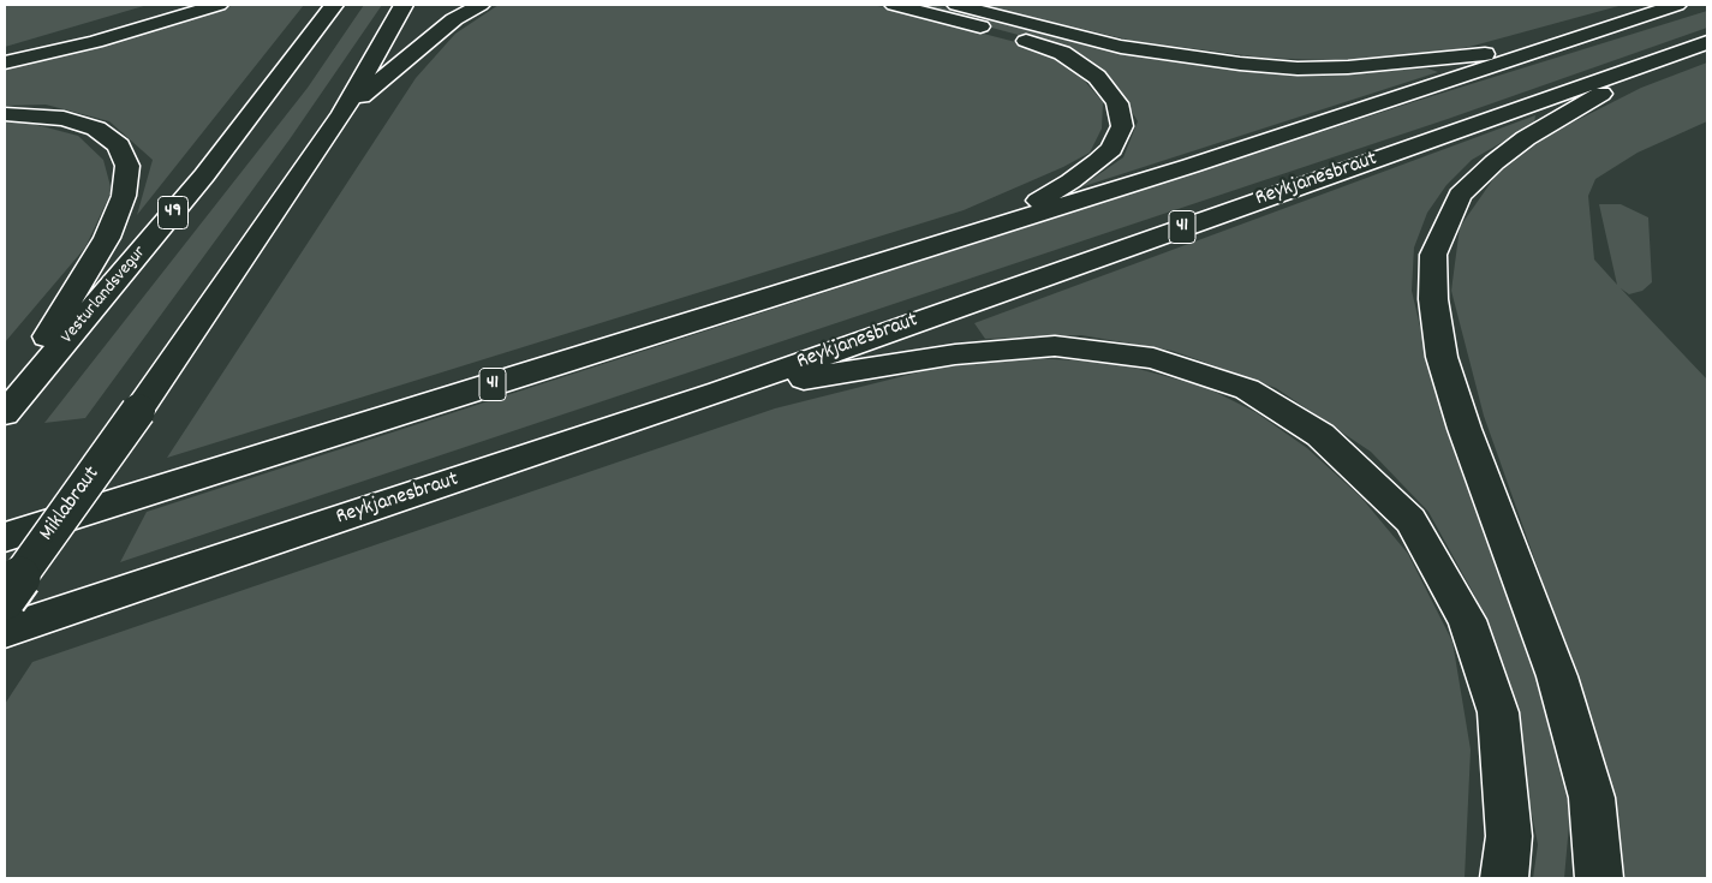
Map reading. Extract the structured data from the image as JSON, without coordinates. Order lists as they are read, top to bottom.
{
  "streets": {
    "highway": [
      "Reykjanesbraut",
      "49",
      "41",
      "Vesturlandsvegur",
      "Miklabraut"
    ]
  }
}
